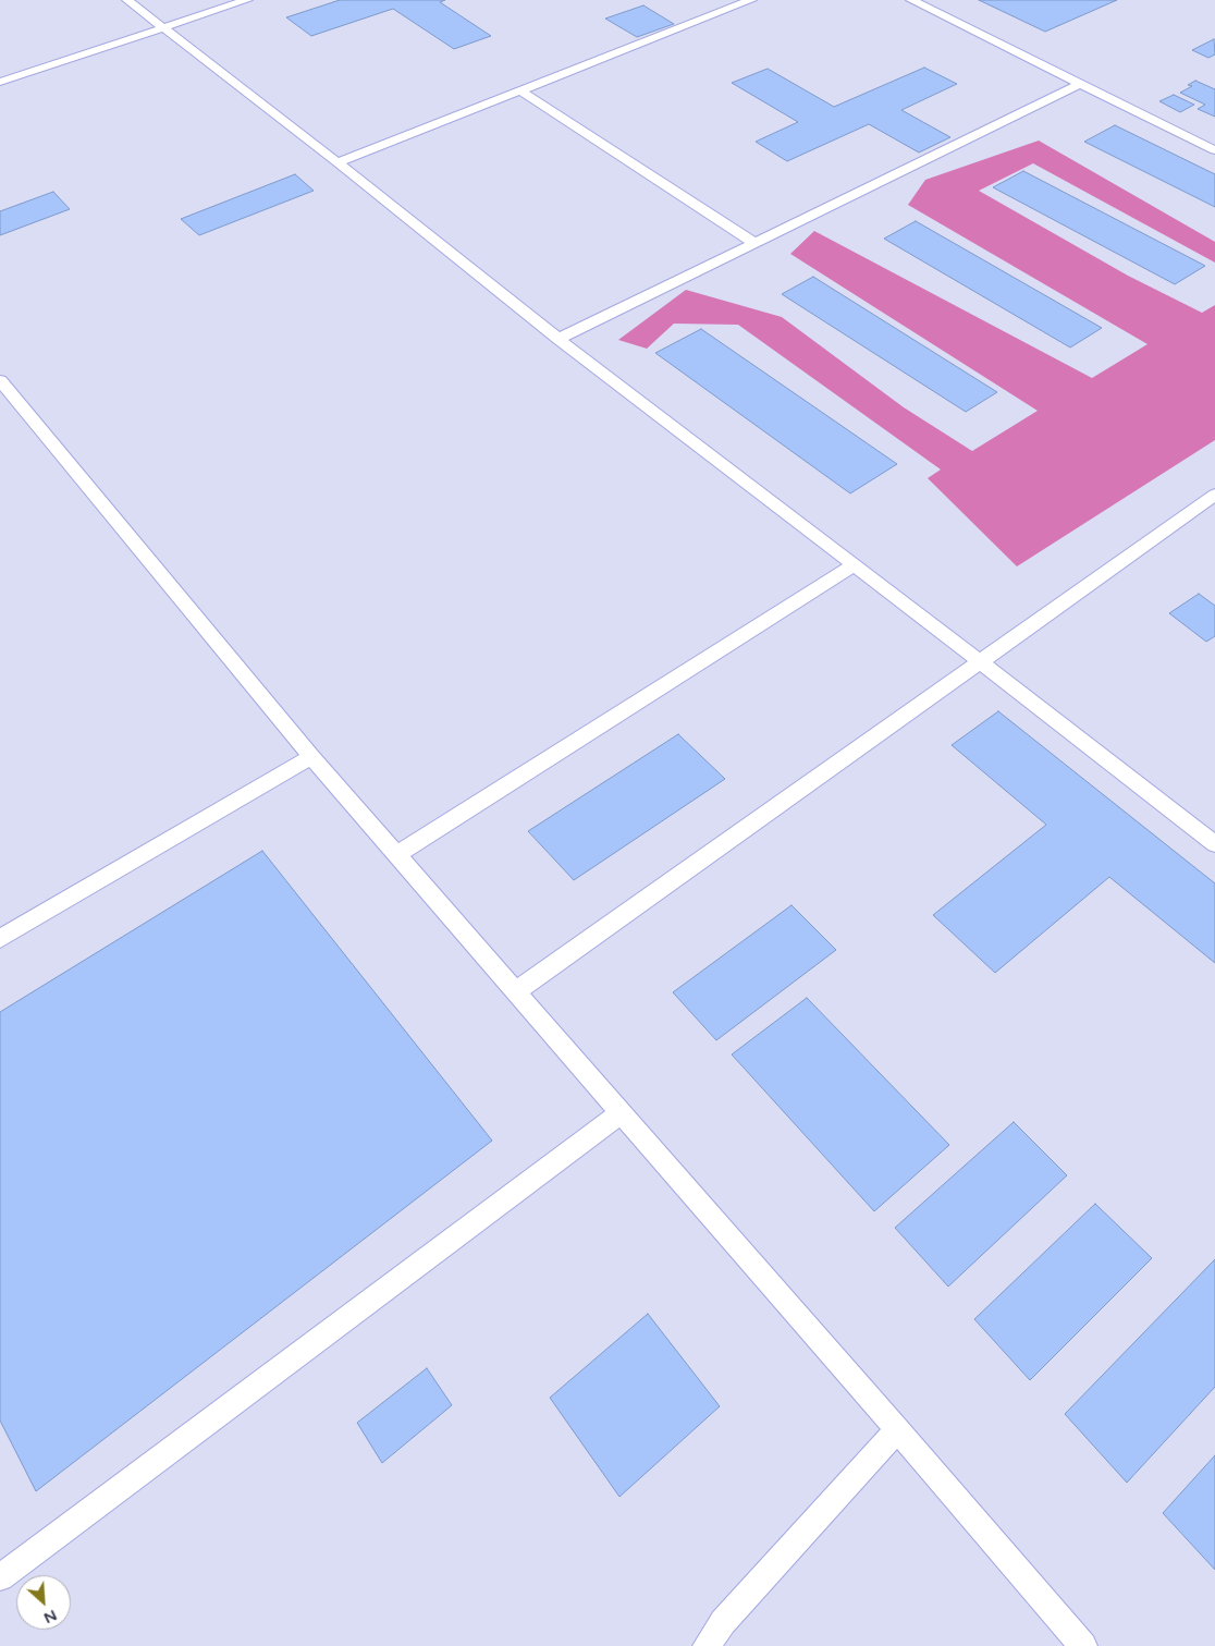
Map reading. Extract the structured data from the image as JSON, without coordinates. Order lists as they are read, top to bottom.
{
  "north": "bottom right"
}
